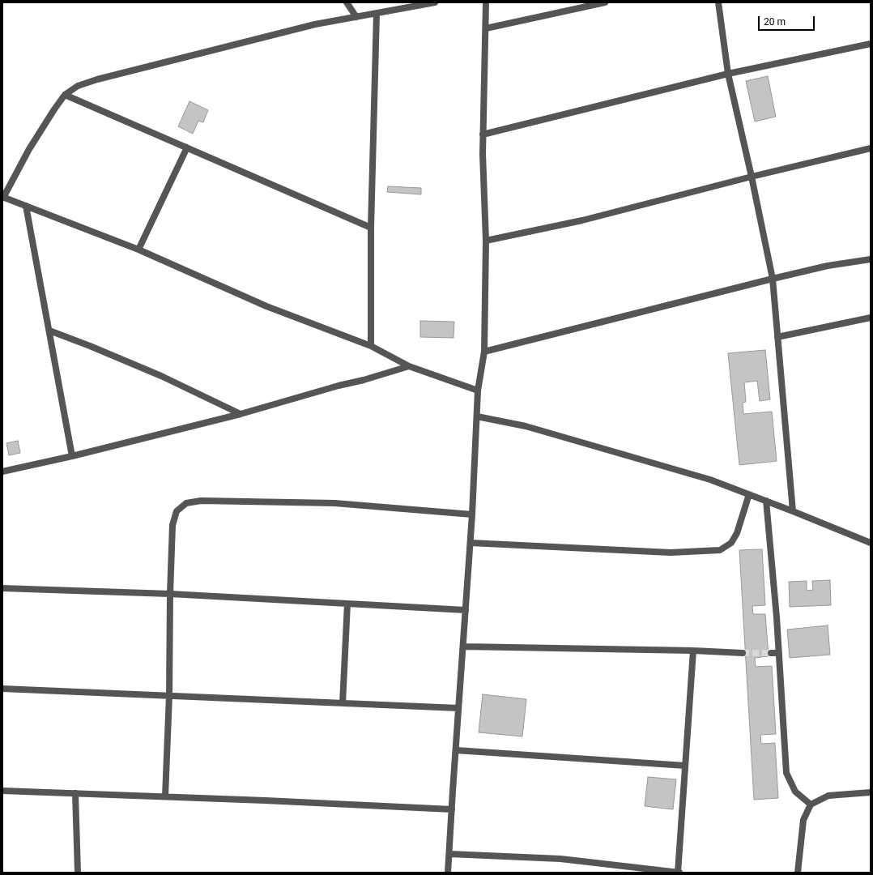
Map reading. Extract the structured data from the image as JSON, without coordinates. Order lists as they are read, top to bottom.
{
  "scale_bar": "20 m"
}
